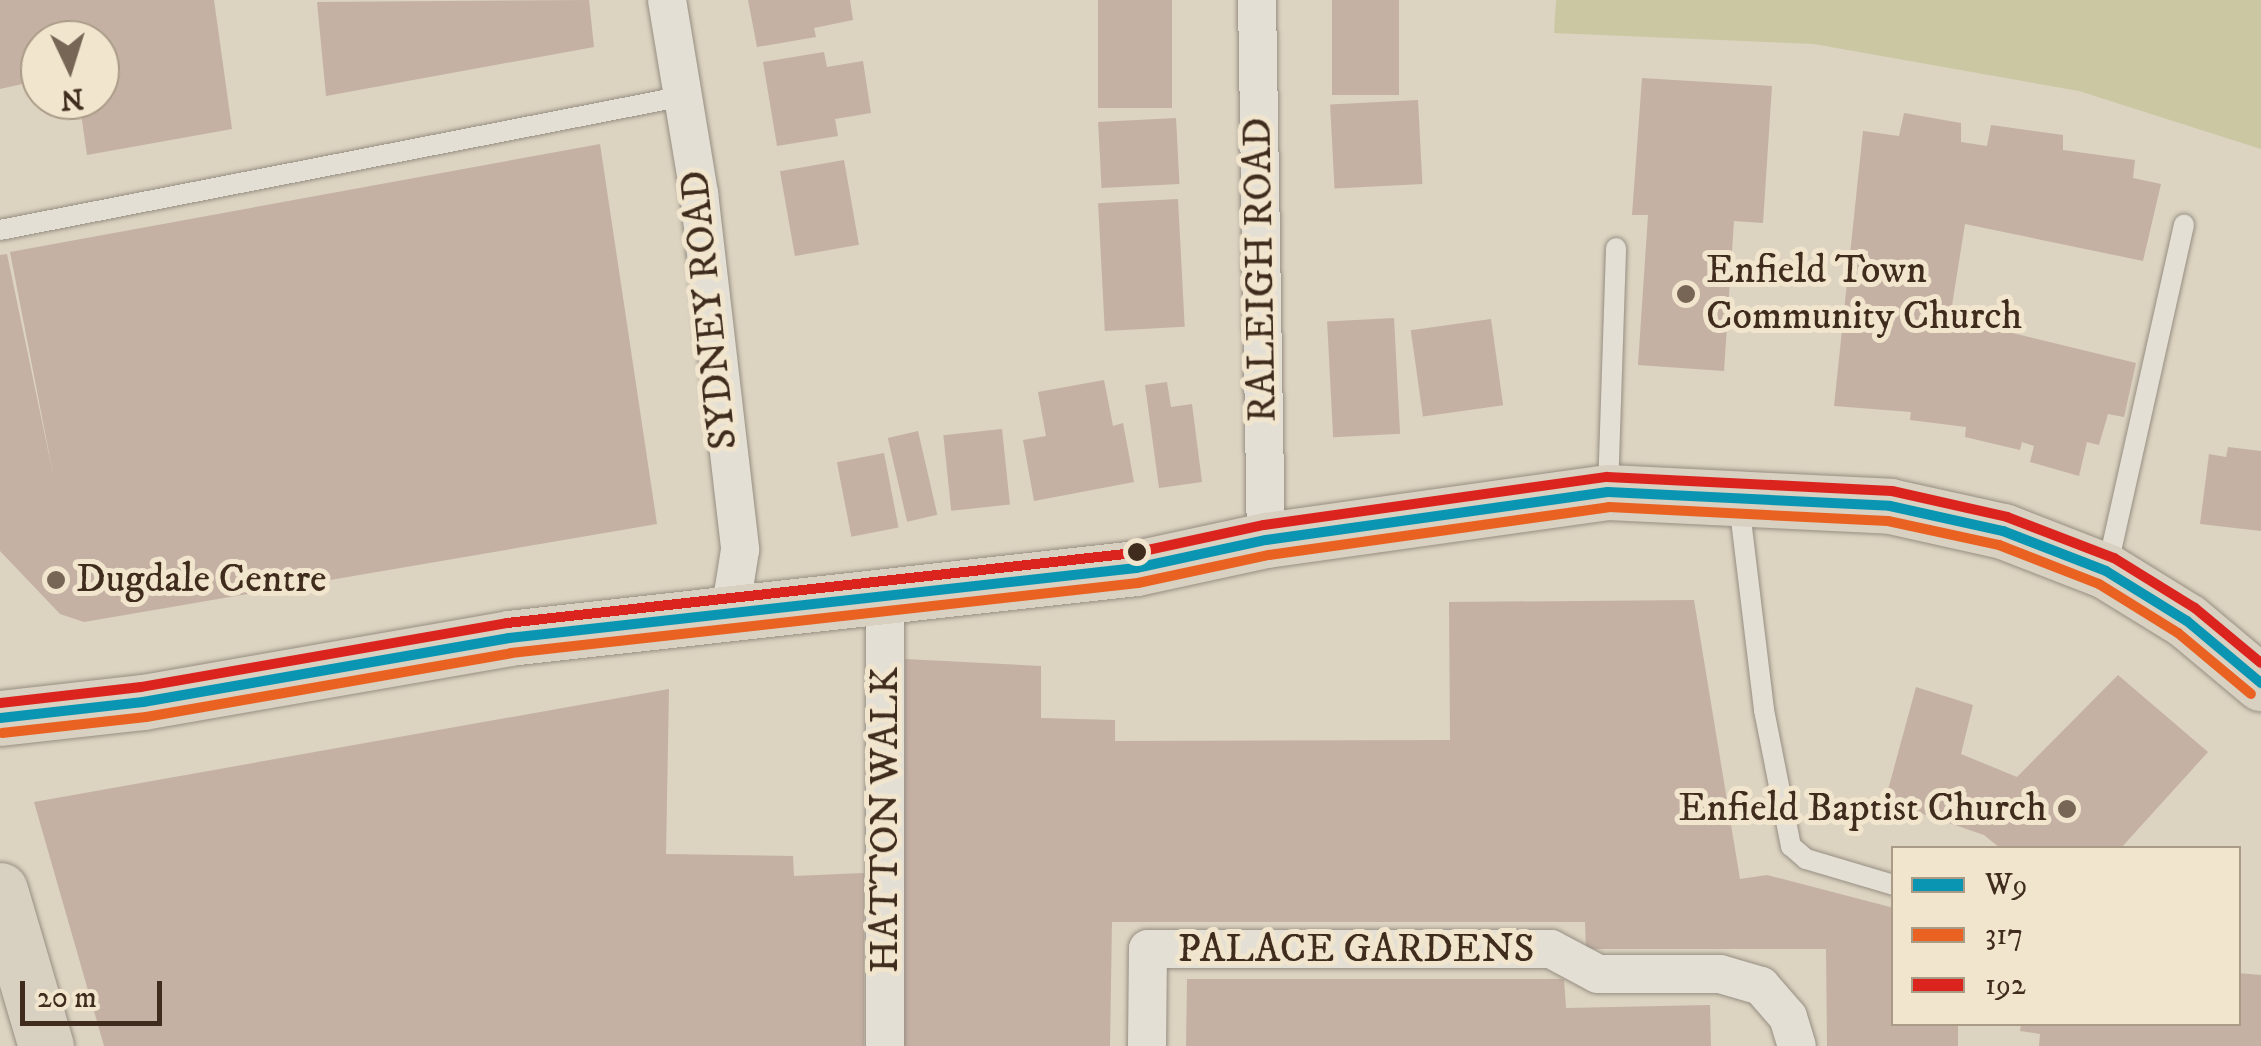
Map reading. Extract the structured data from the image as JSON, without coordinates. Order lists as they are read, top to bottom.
{
  "streets": {
    "street": [
      "RALEIGH ROAD",
      "SYDNEY ROAD",
      "HATTON WALK",
      "PALACE GARDENS"
    ]
  },
  "places": ["Enfield Town Community Church", "Dugdale Centre", "Enfield Baptist Church"],
  "lines": ["transit line 192", "transit line W9", "transit line 317"],
  "legend": ["W9", "317", "192"],
  "scale_bar": "20 m",
  "north": "bottom"
}
